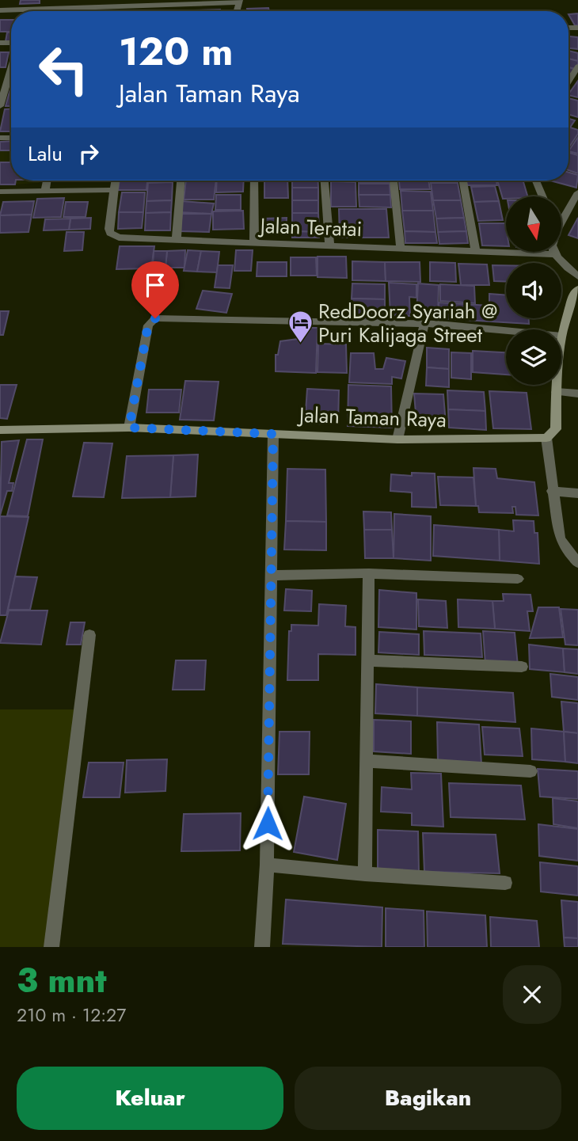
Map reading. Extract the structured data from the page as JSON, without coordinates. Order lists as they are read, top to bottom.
{
  "streets": {
    "street": ["Jalan Teratai", "Jalan Taman Raya"]
  },
  "places": {
    "hotel": ["RedDoorz Syariah @ Puri Kalijaga Street"]
  },
  "north": "bottom",
  "page": {
    "turn": ["120 m", "Jalan Taman Raya"],
    "then": "Lalu",
    "heading": ["3 mnt", "210 m · 12:27"],
    "buttons": ["Keluar", "Bagikan"]
  }
}
